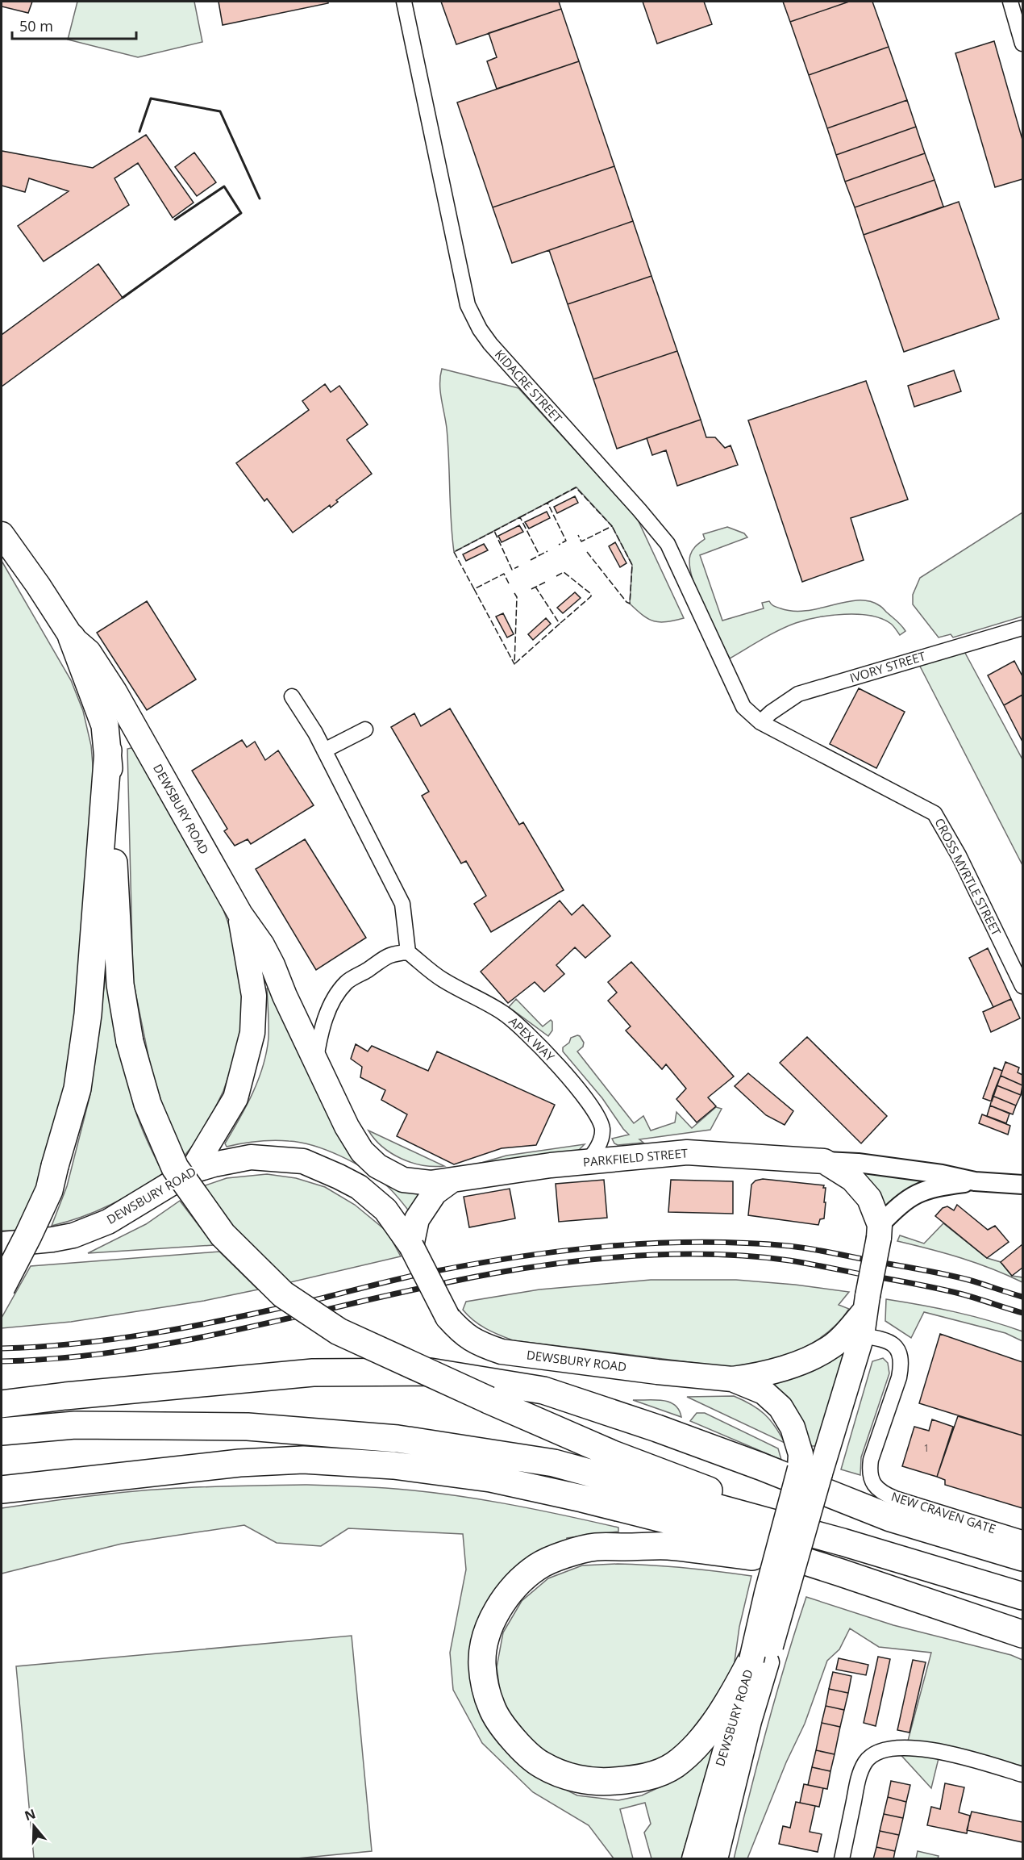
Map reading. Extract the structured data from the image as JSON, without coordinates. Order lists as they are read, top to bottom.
{
  "streets": {
    "main road": ["DEWSBURY ROAD", "PARKFIELD STREET"],
    "street": [
      "KIDACRE STREET",
      "IVORY STREET",
      "CROSS MYRTLE STREET",
      "APEX WAY",
      "NEW CRAVEN GATE"
    ]
  },
  "crossings": [
    ["KIDACRE STREET", "IVORY STREET"],
    ["KIDACRE STREET", "CROSS MYRTLE STREET"],
    ["IVORY STREET", "CROSS MYRTLE STREET"],
    ["DEWSBURY ROAD", "PARKFIELD STREET"],
    ["DEWSBURY ROAD", "NEW CRAVEN GATE"],
    ["APEX WAY", "PARKFIELD STREET"]
  ],
  "house_numbers": ["1"],
  "scale_bar": "50 m",
  "north": "top"
}
